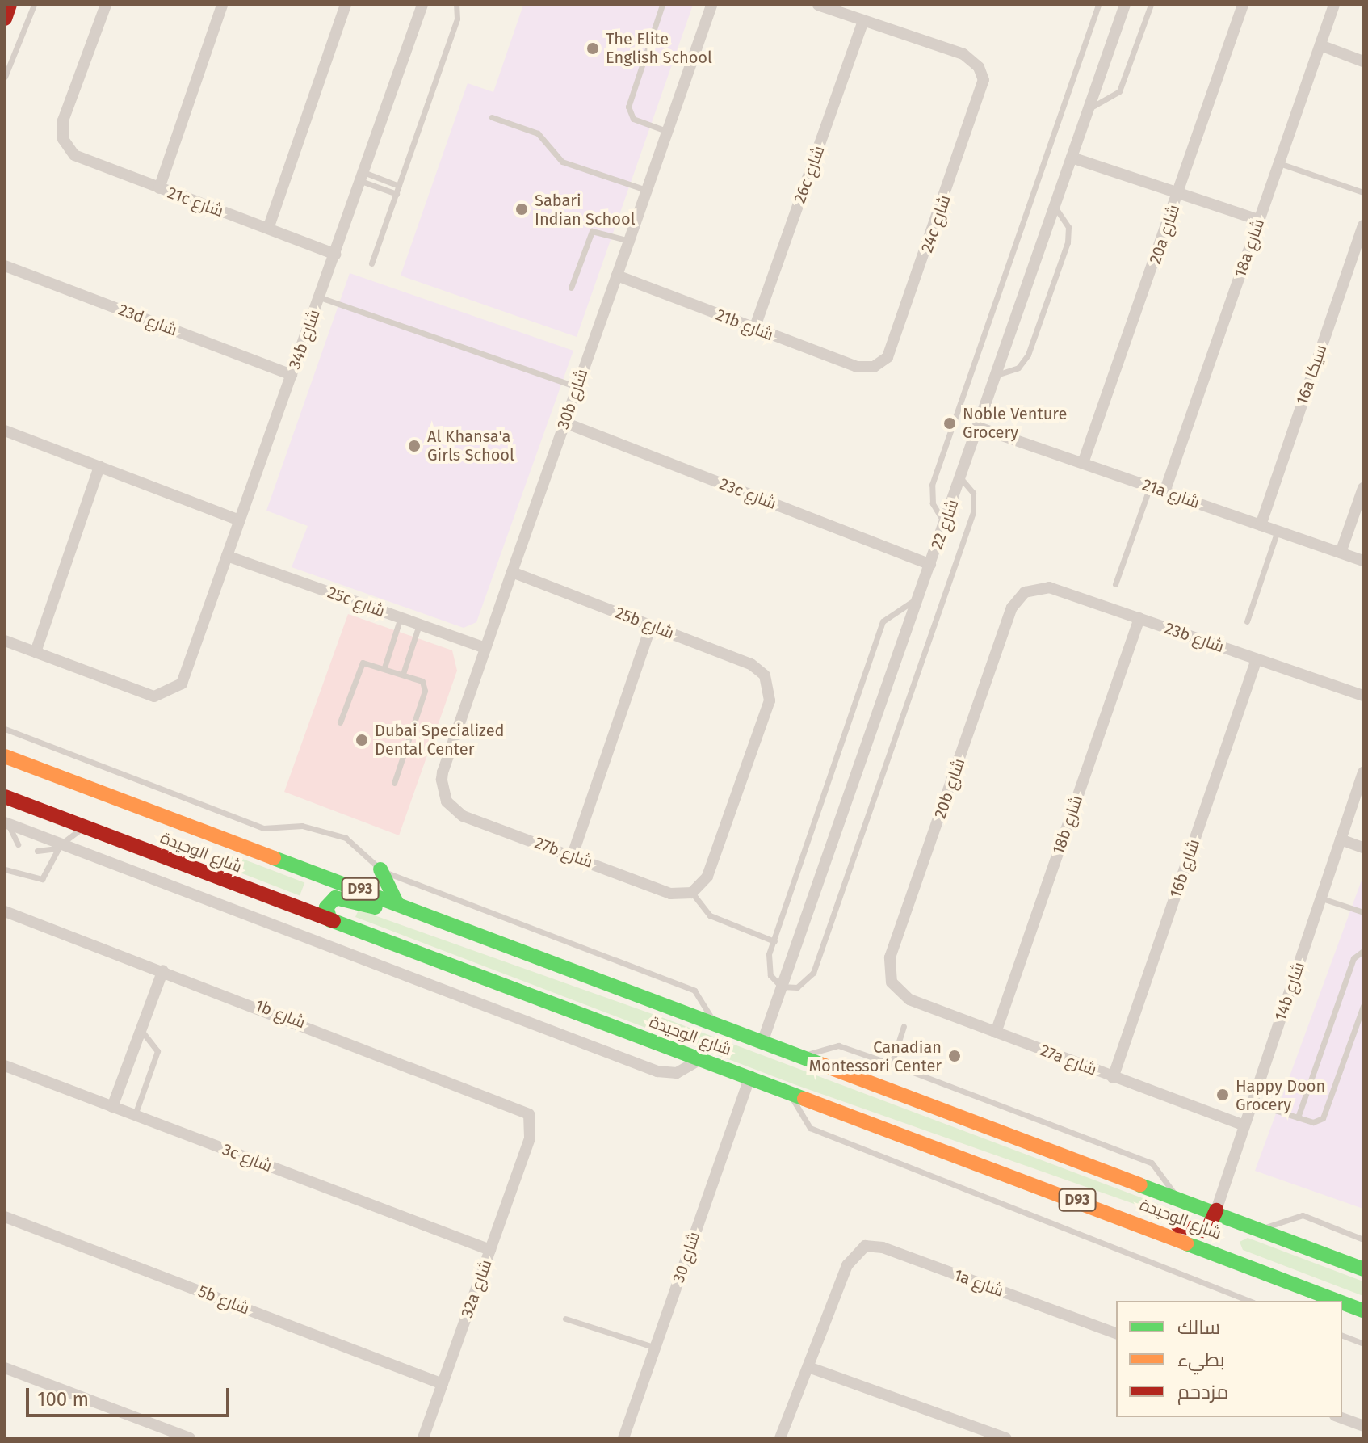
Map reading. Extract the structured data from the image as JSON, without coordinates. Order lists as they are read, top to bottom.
{
  "streets": {
    "main road": ["شارع الوحيدة", "D93"],
    "street": [
      "26c شارع",
      "21c شارع",
      "24c شارع",
      "20a شارع",
      "18a شارع",
      "23d شارع",
      "21b شارع",
      "34b شارع",
      "16a سيكا",
      "30b شارع",
      "23c شارع",
      "21a شارع",
      "شارع 22",
      "25c شارع",
      "25b شارع",
      "23b شارع",
      "20b شارع",
      "18b شارع",
      "27b شارع",
      "16b شارع",
      "14b شارع",
      "1b شارع",
      "27a شارع",
      "3c شارع",
      "شارع 30",
      "1a شارع",
      "32a شارع",
      "5b شارع"
    ]
  },
  "crossings": [
    ["26c شارع", "24c شارع"],
    ["26c شارع", "21b شارع"],
    ["21c شارع", "34b شارع"],
    ["24c شارع", "21b شارع"],
    ["20a شارع", "21a شارع"],
    ["18a شارع", "21a شارع"],
    ["23d شارع", "34b شارع"],
    ["21b شارع", "30b شارع"],
    ["34b شارع", "25c شارع"],
    ["16a سيكا", "21a شارع"],
    ["30b شارع", "23c شارع"],
    ["30b شارع", "25c شارع"],
    ["30b شارع", "25b شارع"],
    ["30b شارع", "27b شارع"],
    ["23c شارع", "شارع 22"],
    ["21a شارع", "شارع 22"],
    ["شارع 22", "شارع الوحيدة"],
    ["25b شارع", "27b شارع"],
    ["23b شارع", "20b شارع"],
    ["23b شارع", "18b شارع"],
    ["23b شارع", "16b شارع"],
    ["20b شارع", "27a شارع"],
    ["18b شارع", "27a شارع"],
    ["شارع الوحيدة", "14b شارع"],
    ["شارع الوحيدة", "شارع 30"],
    ["16b شارع", "27a شارع"],
    ["14b شارع", "27a شارع"],
    ["1b شارع", "32a شارع"],
    ["3c شارع", "32a شارع"],
    ["32a شارع", "5b شارع"]
  ],
  "places": [
    "The Elite English School",
    "Sabari Indian School",
    "Noble Venture Grocery",
    "Al Khansa'a Girls School",
    "Dubai Specialized Dental Center",
    "Canadian Montessori Center",
    "Happy Doon Grocery"
  ],
  "legend": ["سالك", "بطيء", "مزدحم"],
  "scale_bar": "100 m"
}
